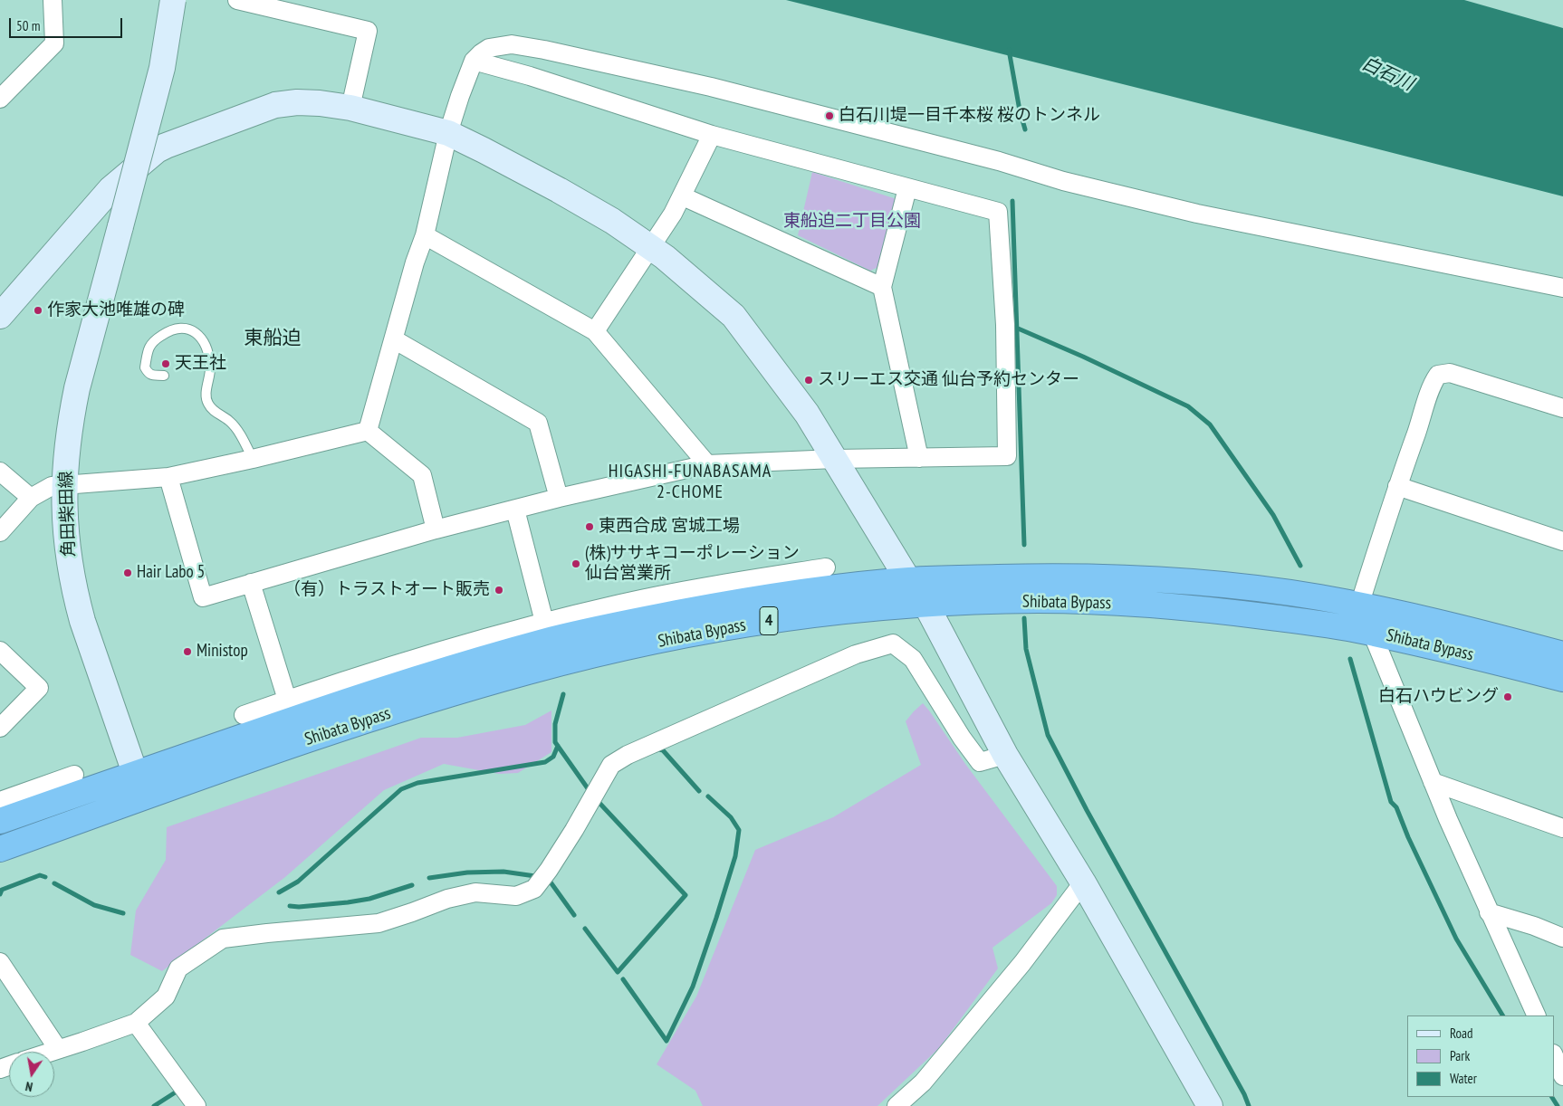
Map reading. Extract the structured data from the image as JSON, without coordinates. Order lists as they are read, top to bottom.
{
  "streets": {
    "highway": ["Shibata Bypass", "4"],
    "street": ["角田柴田線"]
  },
  "crossings": [
    ["角田柴田線", "Shibata Bypass"]
  ],
  "districts": ["東船迫", "HIGASHI-FUNABASAMA 2-CHOME"],
  "water": ["白石川"],
  "parks": ["東船迫二丁目公園"],
  "places": [
    "白石川堤一目千本桜 桜のトンネル",
    "作家大池唯雄の碑",
    "天王社",
    "スリーエス交通 仙台予約センター",
    "東西合成 宮城工場",
    "(株)ササキコーポレーション 仙台営業所",
    "Hair Labo 5",
    "（有）トラストオート販売",
    "Ministop",
    "白石ハウビング"
  ],
  "legend": ["Road", "Park", "Water"],
  "scale_bar": "50 m",
  "north": "bottom"
}
